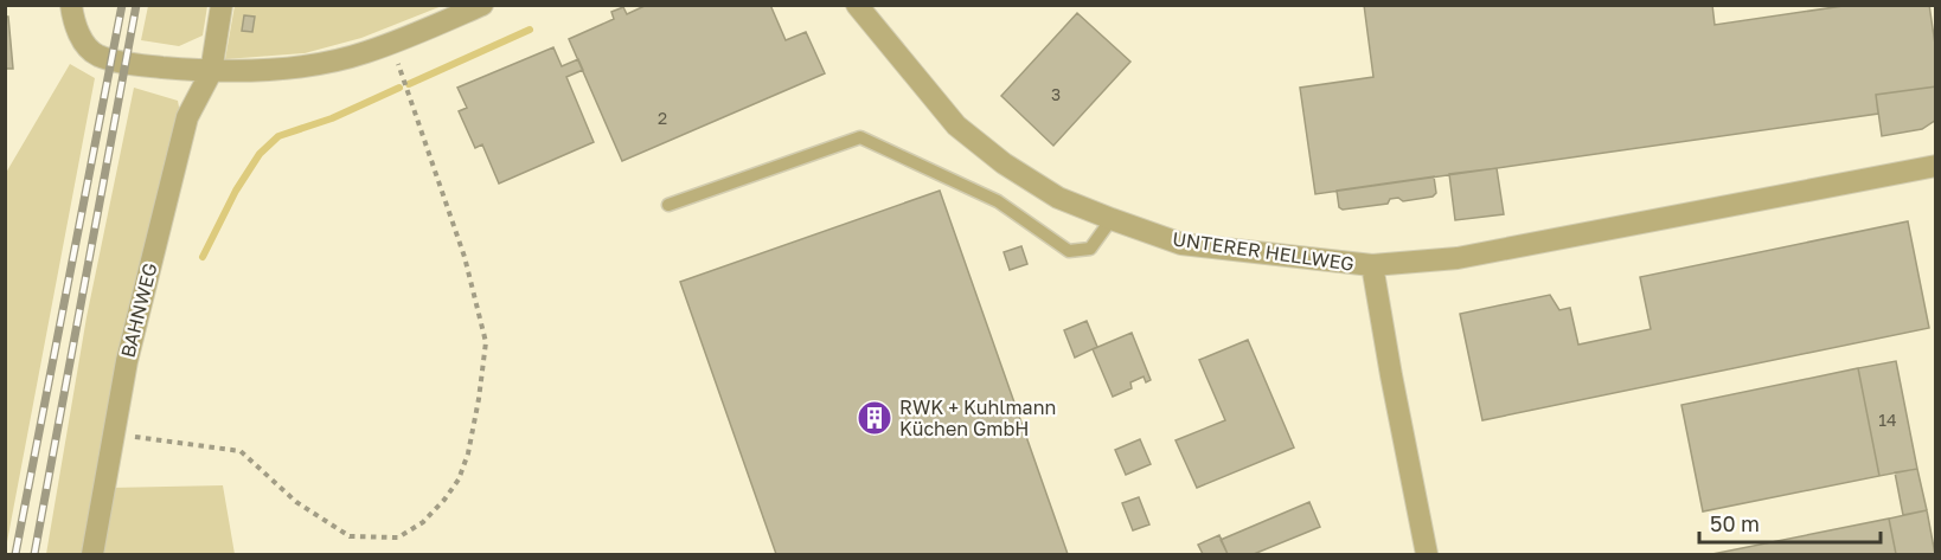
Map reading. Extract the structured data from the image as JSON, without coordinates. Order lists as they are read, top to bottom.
{
  "streets": {
    "street": ["UNTERER HELLWEG", "BAHNWEG"]
  },
  "places": {
    "building": ["RWK + Kuhlmann Küchen GmbH"]
  },
  "house_numbers": ["3", "2", "14"],
  "scale_bar": "50 m"
}
